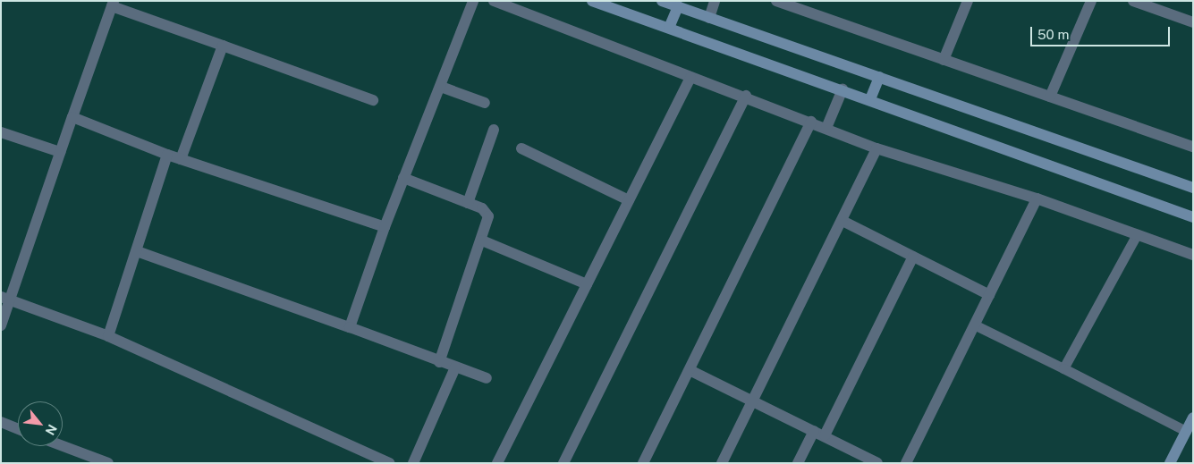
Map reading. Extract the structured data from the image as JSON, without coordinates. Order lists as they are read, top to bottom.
{
  "scale_bar": "50 m",
  "north": "bottom right"
}
